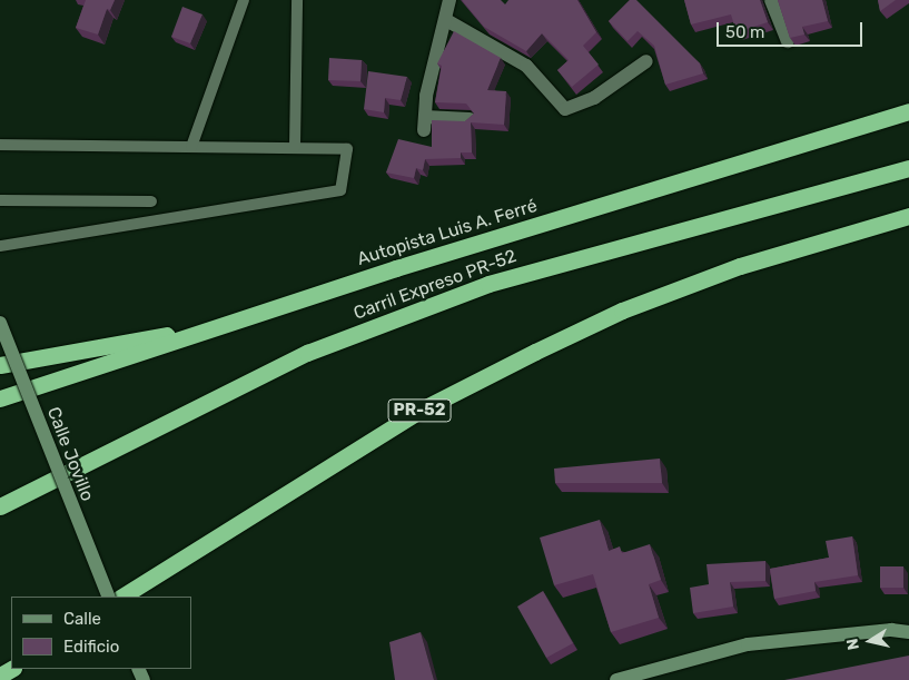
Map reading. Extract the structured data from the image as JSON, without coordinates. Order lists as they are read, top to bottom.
{
  "streets": {
    "highway": ["Autopista Luis A. Ferré", "Carril Expreso PR-52", "PR-52"],
    "street": ["Calle Jovillo"]
  },
  "legend": ["Calle", "Edificio"],
  "scale_bar": "50 m",
  "north": "left"
}
